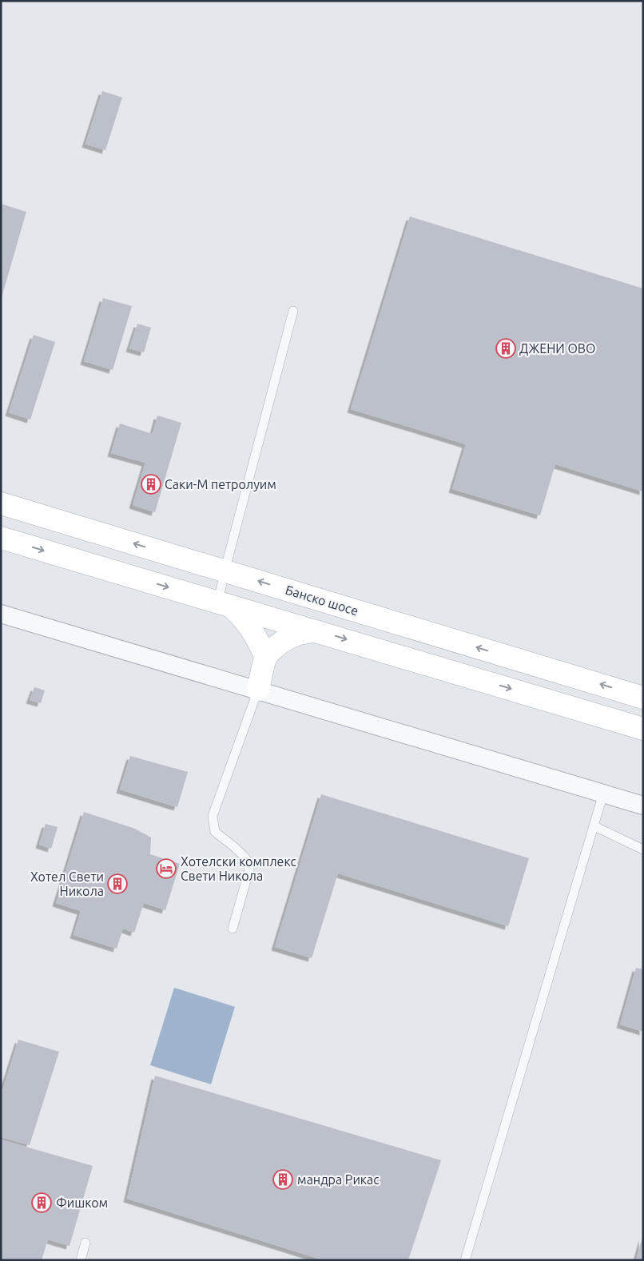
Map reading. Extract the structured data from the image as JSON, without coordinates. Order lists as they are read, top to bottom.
{
  "streets": {
    "main road": ["Банско шосе"]
  },
  "places": {
    "building": [
      "ДЖЕНИ ОВО",
      "Саки-М петролуим",
      "Хотел Свети Никола",
      "мандра Рикас",
      "Фишком"
    ],
    "hotel": ["Хотелски комплекс Свети Никола"]
  }
}
